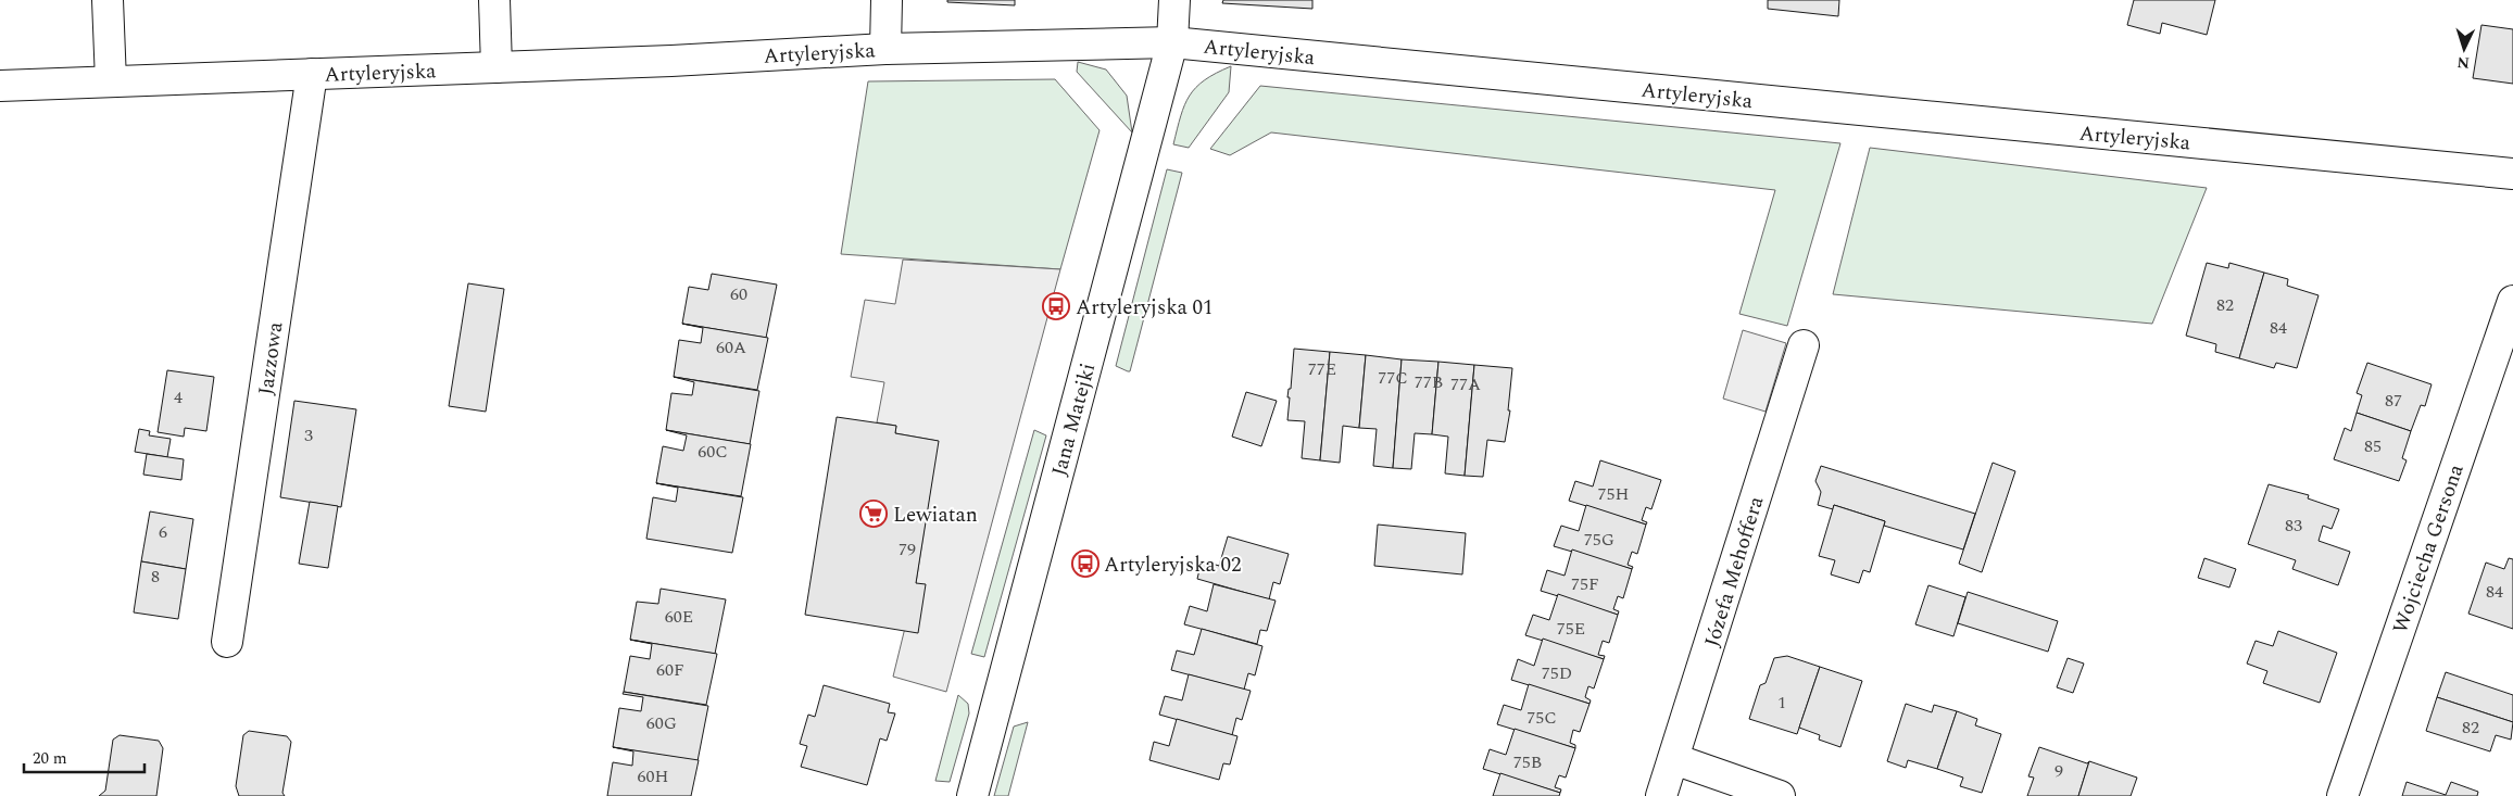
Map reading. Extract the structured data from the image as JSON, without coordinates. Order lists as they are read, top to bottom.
{
  "streets": {
    "street": [
      "Artyleryjska",
      "Jazzowa",
      "Jana Matejki",
      "Wojciecha Gersona",
      "Józefa Mehoffera"
    ]
  },
  "crossings": [
    ["Artyleryjska", "Jazzowa"],
    ["Artyleryjska", "Jana Matejki"]
  ],
  "places": {
    "bus stop": ["Artyleryjska 01", "Artyleryjska 02"],
    "supermarket": ["Lewiatan"]
  },
  "house_numbers": [
    "60",
    "82",
    "84",
    "60A",
    "77E",
    "77C",
    "77B",
    "77A",
    "4",
    "87",
    "3",
    "85",
    "60C",
    "75H",
    "83",
    "6",
    "75G",
    "79",
    "8",
    "75F",
    "84",
    "60E",
    "75E",
    "60F",
    "75D",
    "1",
    "75C",
    "60G",
    "82",
    "75B",
    "9",
    "60H"
  ],
  "scale_bar": "20 m",
  "north": "bottom"
}
